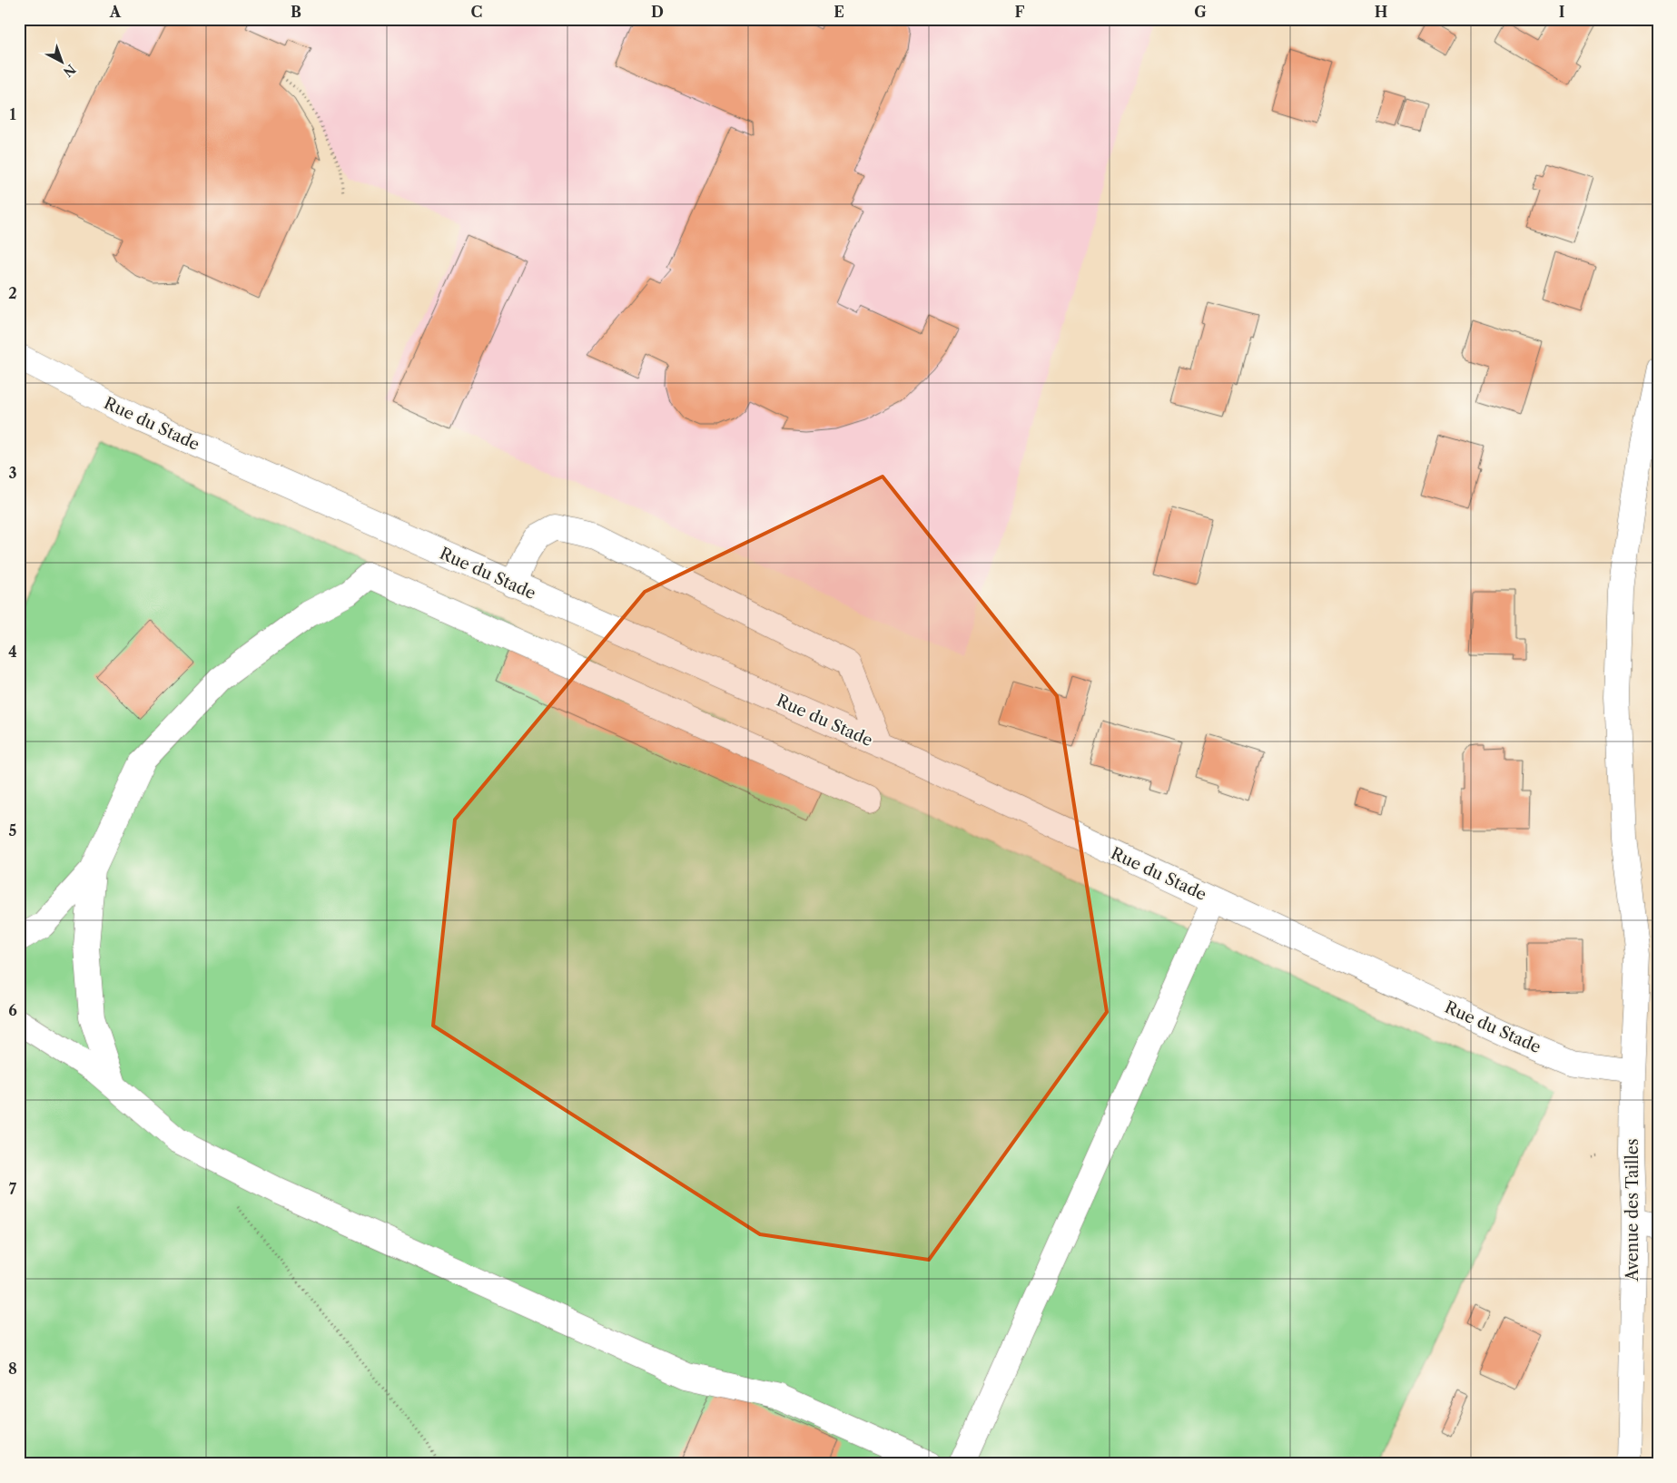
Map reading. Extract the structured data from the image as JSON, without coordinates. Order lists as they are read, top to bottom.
{
  "streets": {
    "street": ["Rue du Stade", "Avenue des Tailles"]
  },
  "crossings": [
    ["Rue du Stade", "Avenue des Tailles"]
  ],
  "north": "bottom right",
  "grid": {
    "columns": [
      "A",
      "B",
      "C",
      "D",
      "E",
      "F",
      "G",
      "H",
      "I"
    ],
    "rows": [
      "1",
      "2",
      "3",
      "4",
      "5",
      "6",
      "7",
      "8"
    ]
  }
}
